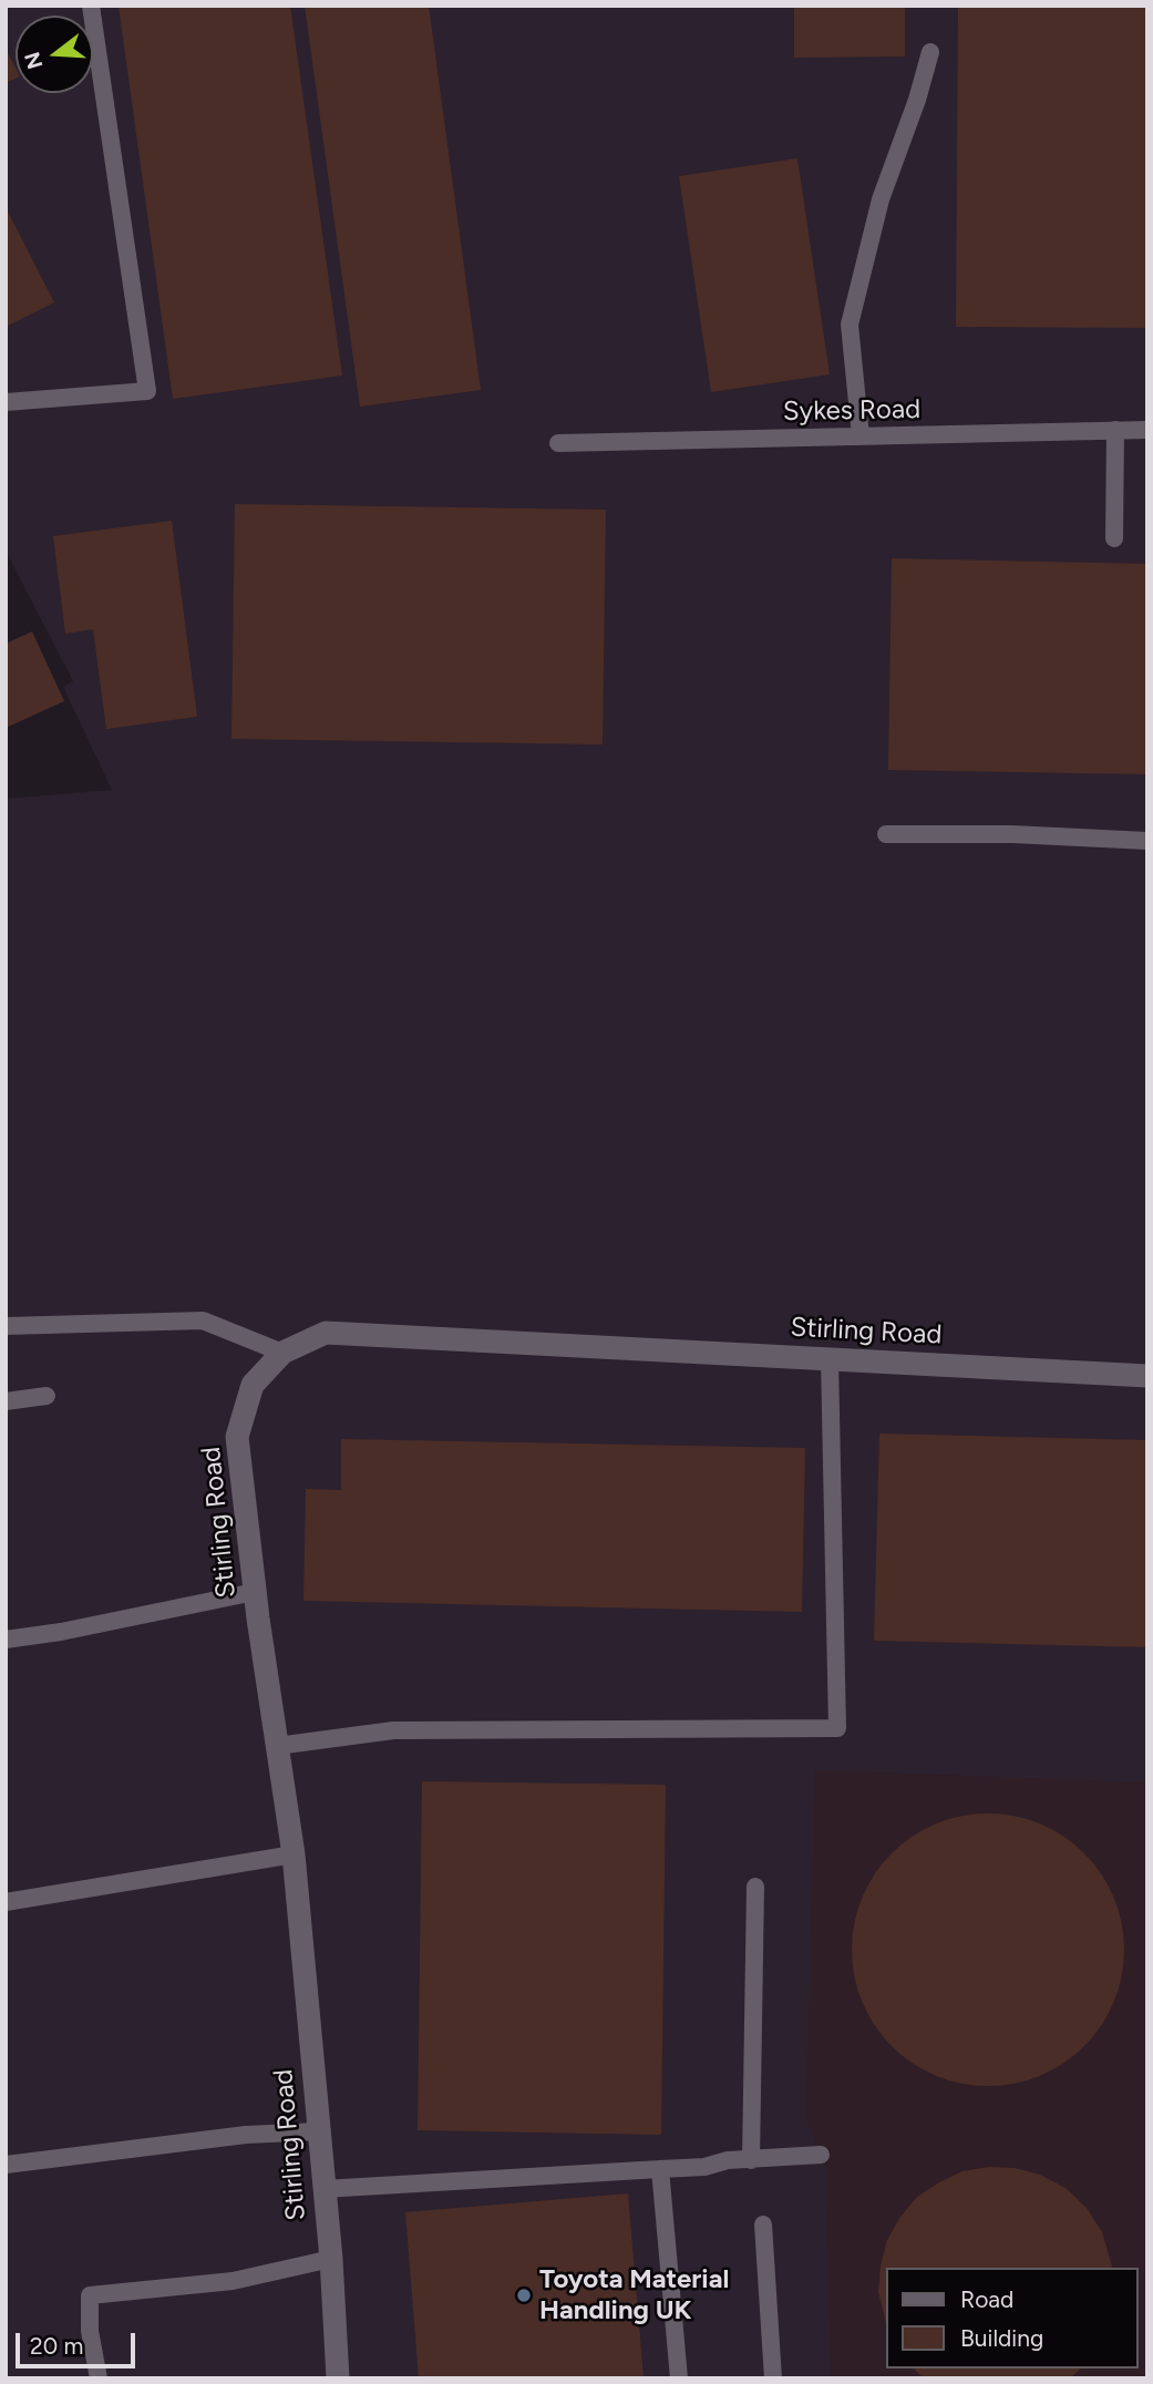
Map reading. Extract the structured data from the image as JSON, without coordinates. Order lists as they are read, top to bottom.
{
  "streets": {
    "street": ["Stirling Road"],
    "lane": ["Sykes Road"]
  },
  "places": ["Toyota Material Handling UK"],
  "legend": ["Road", "Building"],
  "scale_bar": "20 m",
  "north": "left"
}
